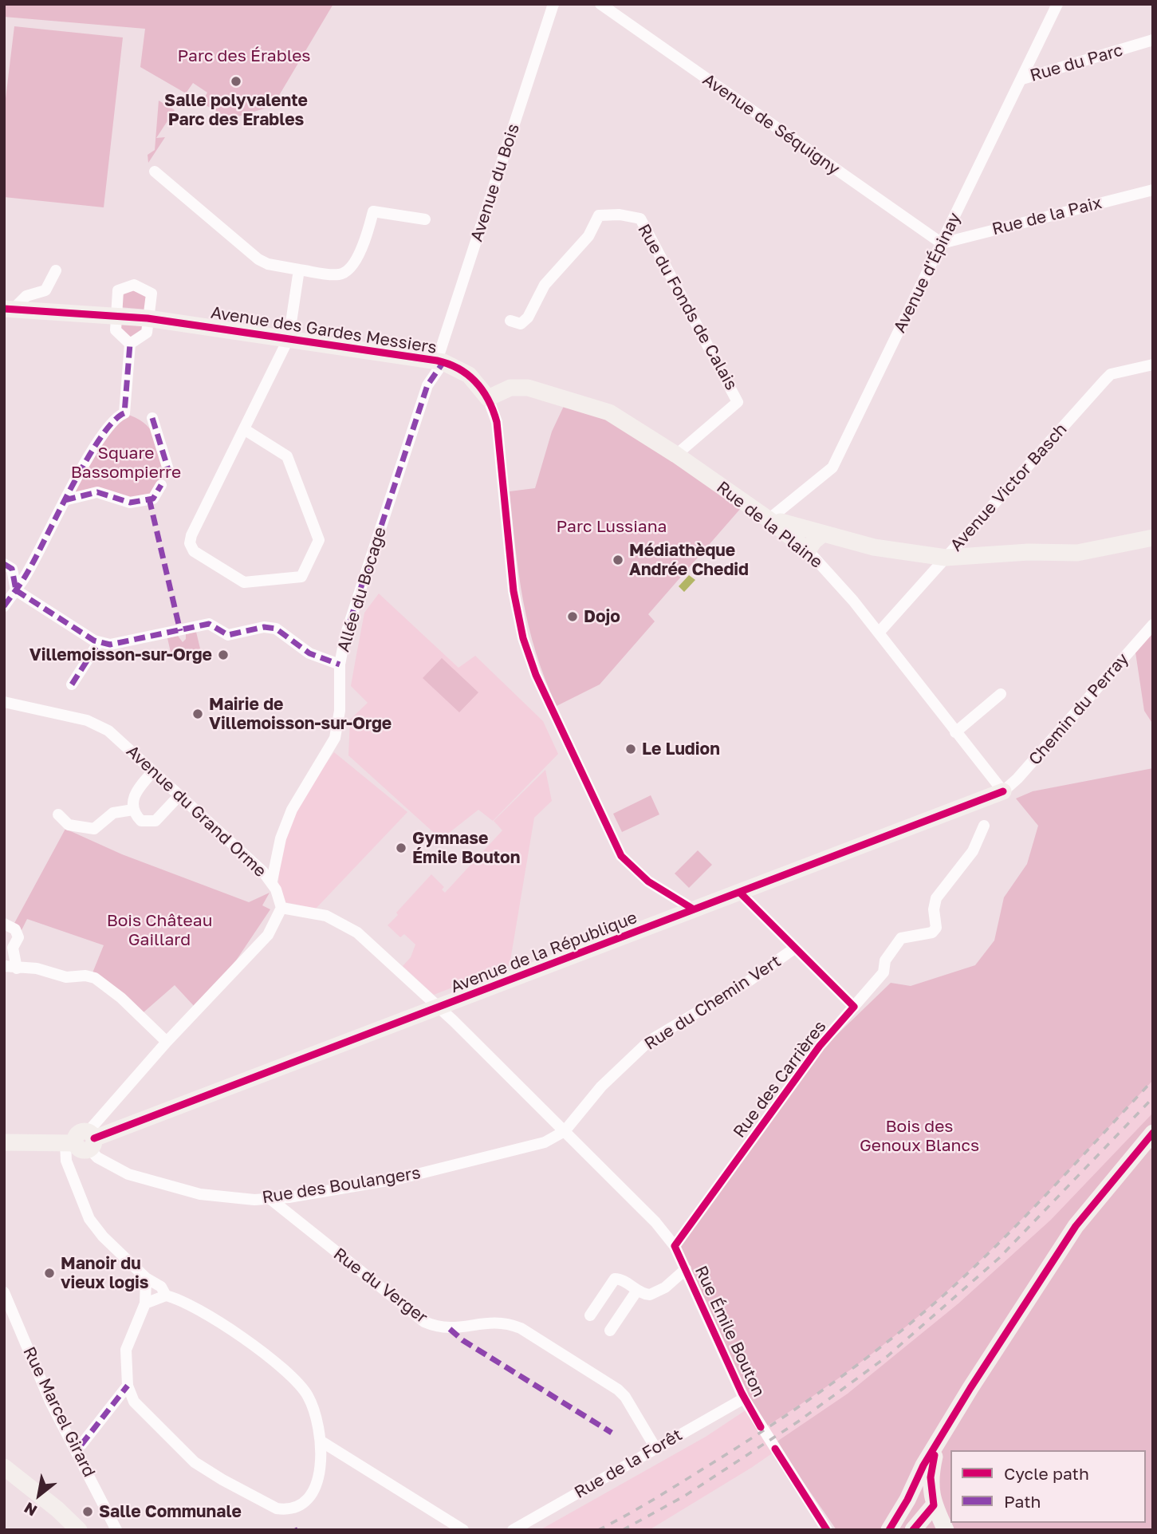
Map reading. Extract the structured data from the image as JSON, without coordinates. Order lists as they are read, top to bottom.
{
  "streets": {
    "street": [
      "Rue du Parc",
      "Avenue de Séquigny",
      "Avenue du Bois",
      "Rue de la Paix",
      "Avenue d'Épinay",
      "Rue du Fonds de Calais",
      "Avenue des Gardes Messiers",
      "Avenue Victor Basch",
      "Rue de la Plaine",
      "Allée du Bocage",
      "Chemin du Perray",
      "Avenue du Grand Orme",
      "Avenue de la République",
      "Rue du Chemin Vert",
      "Rue des Carrières",
      "Rue des Boulangers",
      "Rue du Verger",
      "Rue Émile Bouton",
      "Rue Marcel Girard",
      "Rue de la Forêt"
    ]
  },
  "crossings": [
    ["Rue du Parc", "Avenue d'Épinay"],
    ["Avenue de Séquigny", "Rue de la Paix"],
    ["Avenue de Séquigny", "Avenue d'Épinay"],
    ["Avenue du Bois", "Avenue des Gardes Messiers"],
    ["Avenue du Bois", "Allée du Bocage"],
    ["Rue de la Paix", "Avenue d'Épinay"],
    ["Avenue d'Épinay", "Rue de la Plaine"],
    ["Rue du Fonds de Calais", "Rue de la Plaine"],
    ["Avenue des Gardes Messiers", "Rue de la Plaine"],
    ["Avenue des Gardes Messiers", "Allée du Bocage"],
    ["Avenue des Gardes Messiers", "Avenue de la République"],
    ["Avenue Victor Basch", "Rue de la Plaine"],
    ["Rue de la Plaine", "Chemin du Perray"],
    ["Rue de la Plaine", "Avenue de la République"],
    ["Allée du Bocage", "Avenue du Grand Orme"],
    ["Chemin du Perray", "Avenue de la République"],
    ["Avenue du Grand Orme", "Rue Émile Bouton"],
    ["Avenue de la République", "Rue des Boulangers"],
    ["Avenue de la République", "Rue Émile Bouton"],
    ["Rue du Chemin Vert", "Rue des Boulangers"],
    ["Rue du Chemin Vert", "Rue Émile Bouton"],
    ["Rue des Carrières", "Rue Émile Bouton"],
    ["Rue des Boulangers", "Rue du Verger"],
    ["Rue des Boulangers", "Rue Émile Bouton"],
    ["Rue du Verger", "Rue de la Forêt"],
    ["Rue Émile Bouton", "Rue de la Forêt"]
  ],
  "parks": [
    "Parc des Érables",
    "Square Bassompierre",
    "Parc Lussiana",
    "Bois Château Gaillard",
    "Bois des Genoux Blancs"
  ],
  "places": [
    "Salle polyvalente Parc des Erables",
    "Médiathèque Andrée Chedid",
    "Dojo",
    "Villemoisson-sur-Orge",
    "Mairie de Villemoisson-sur-Orge",
    "Le Ludion",
    "Gymnase Émile Bouton",
    "Manoir du vieux logis",
    "Salle Communale"
  ],
  "legend": ["Cycle path", "Path"],
  "north": "bottom left"
}
